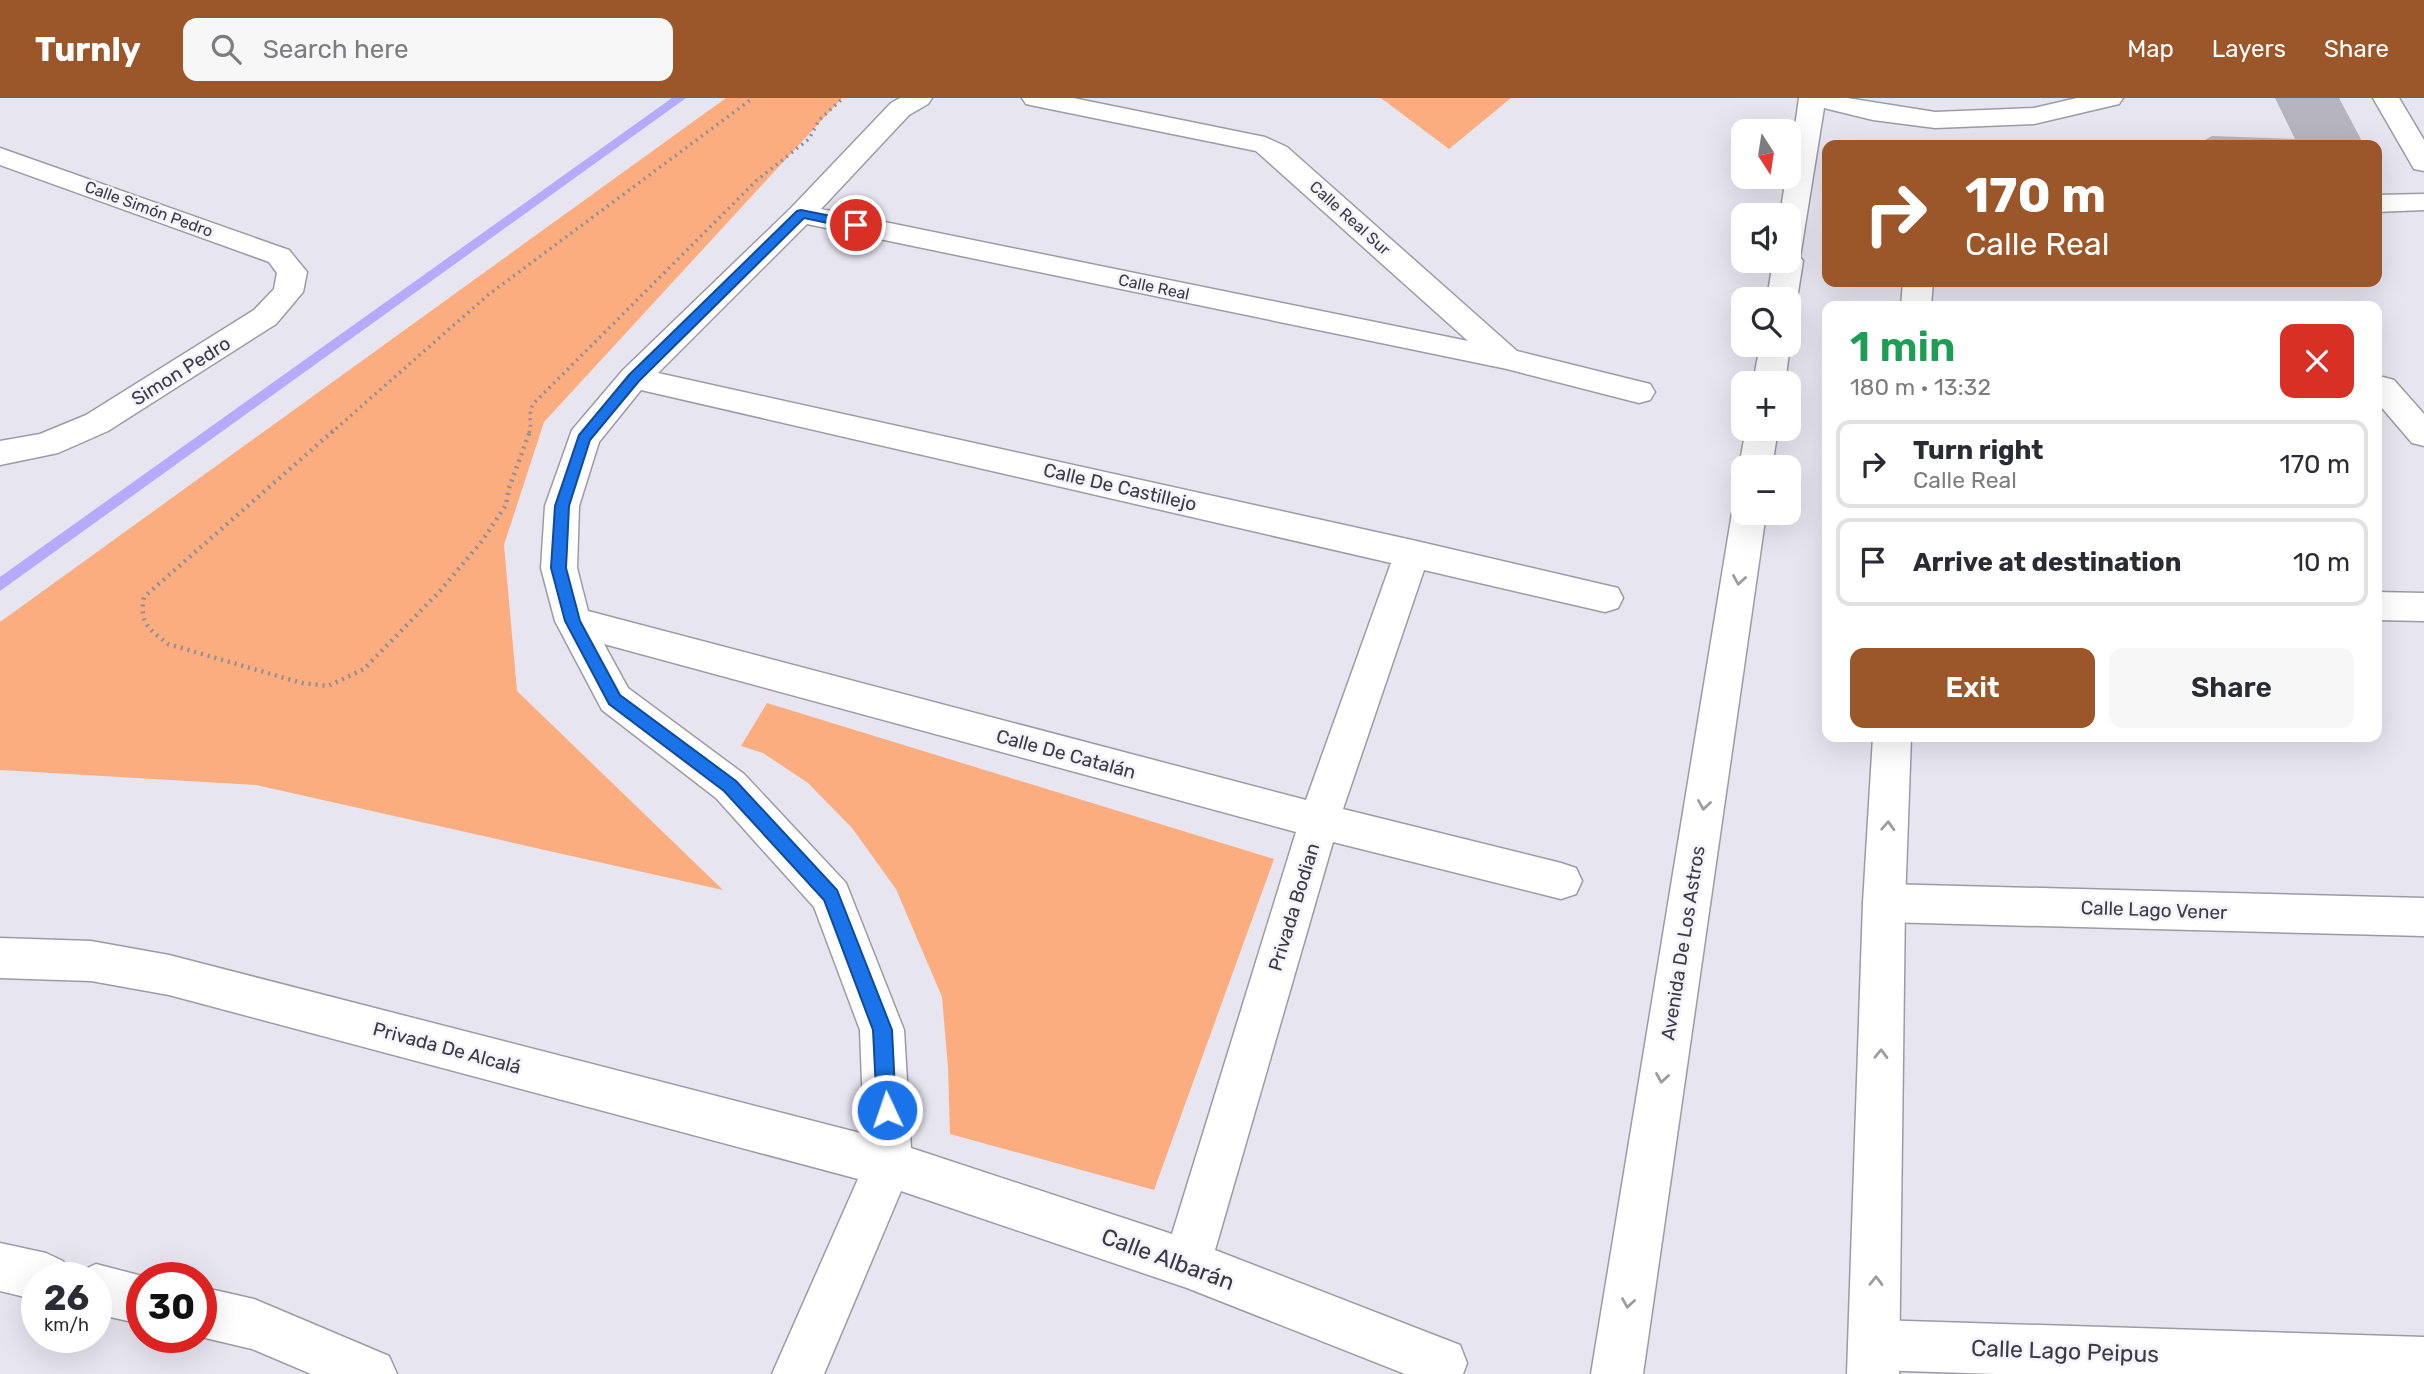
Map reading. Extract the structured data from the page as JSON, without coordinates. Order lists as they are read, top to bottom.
{
  "streets": {
    "street": [
      "Calle Simón Pedro",
      "Calle Real Sur",
      "Calle Real",
      "Simon Pedro",
      "Calle De Castillejo",
      "Calle De Catalán",
      "Privada Bodian",
      "Calle Lago Vener",
      "Avenida De Los Astros",
      "Privada De Alcalá",
      "Calle Albarán",
      "Calle Lago Peipus"
    ]
  },
  "crossings": [
    ["Calle Simón Pedro", "Simon Pedro"],
    ["Calle Real Sur", "Calle Real"],
    ["Calle De Castillejo", "Privada Bodian"],
    ["Calle De Catalán", "Privada Bodian"],
    ["Privada Bodian", "Calle Albarán"],
    ["Privada De Alcalá", "Calle Albarán"]
  ],
  "north": "bottom",
  "page": {
    "header": "Turnly",
    "search": "Search here",
    "nav": ["Map", "Layers", "Share"],
    "map_buttons": ["+", "−"],
    "turn": ["170 m", "Calle Real"],
    "heading": ["1 min", "180 m · 13:32"],
    "list": [
      {
        "name": "Turn right",
        "note": "Calle Real",
        "value": "170 m"
      },
      {
        "name": "Arrive at destination",
        "value": "10 m"
      }
    ],
    "buttons": ["Exit", "Share"],
    "speed": "26 km/h",
    "limit": "30"
  }
}
